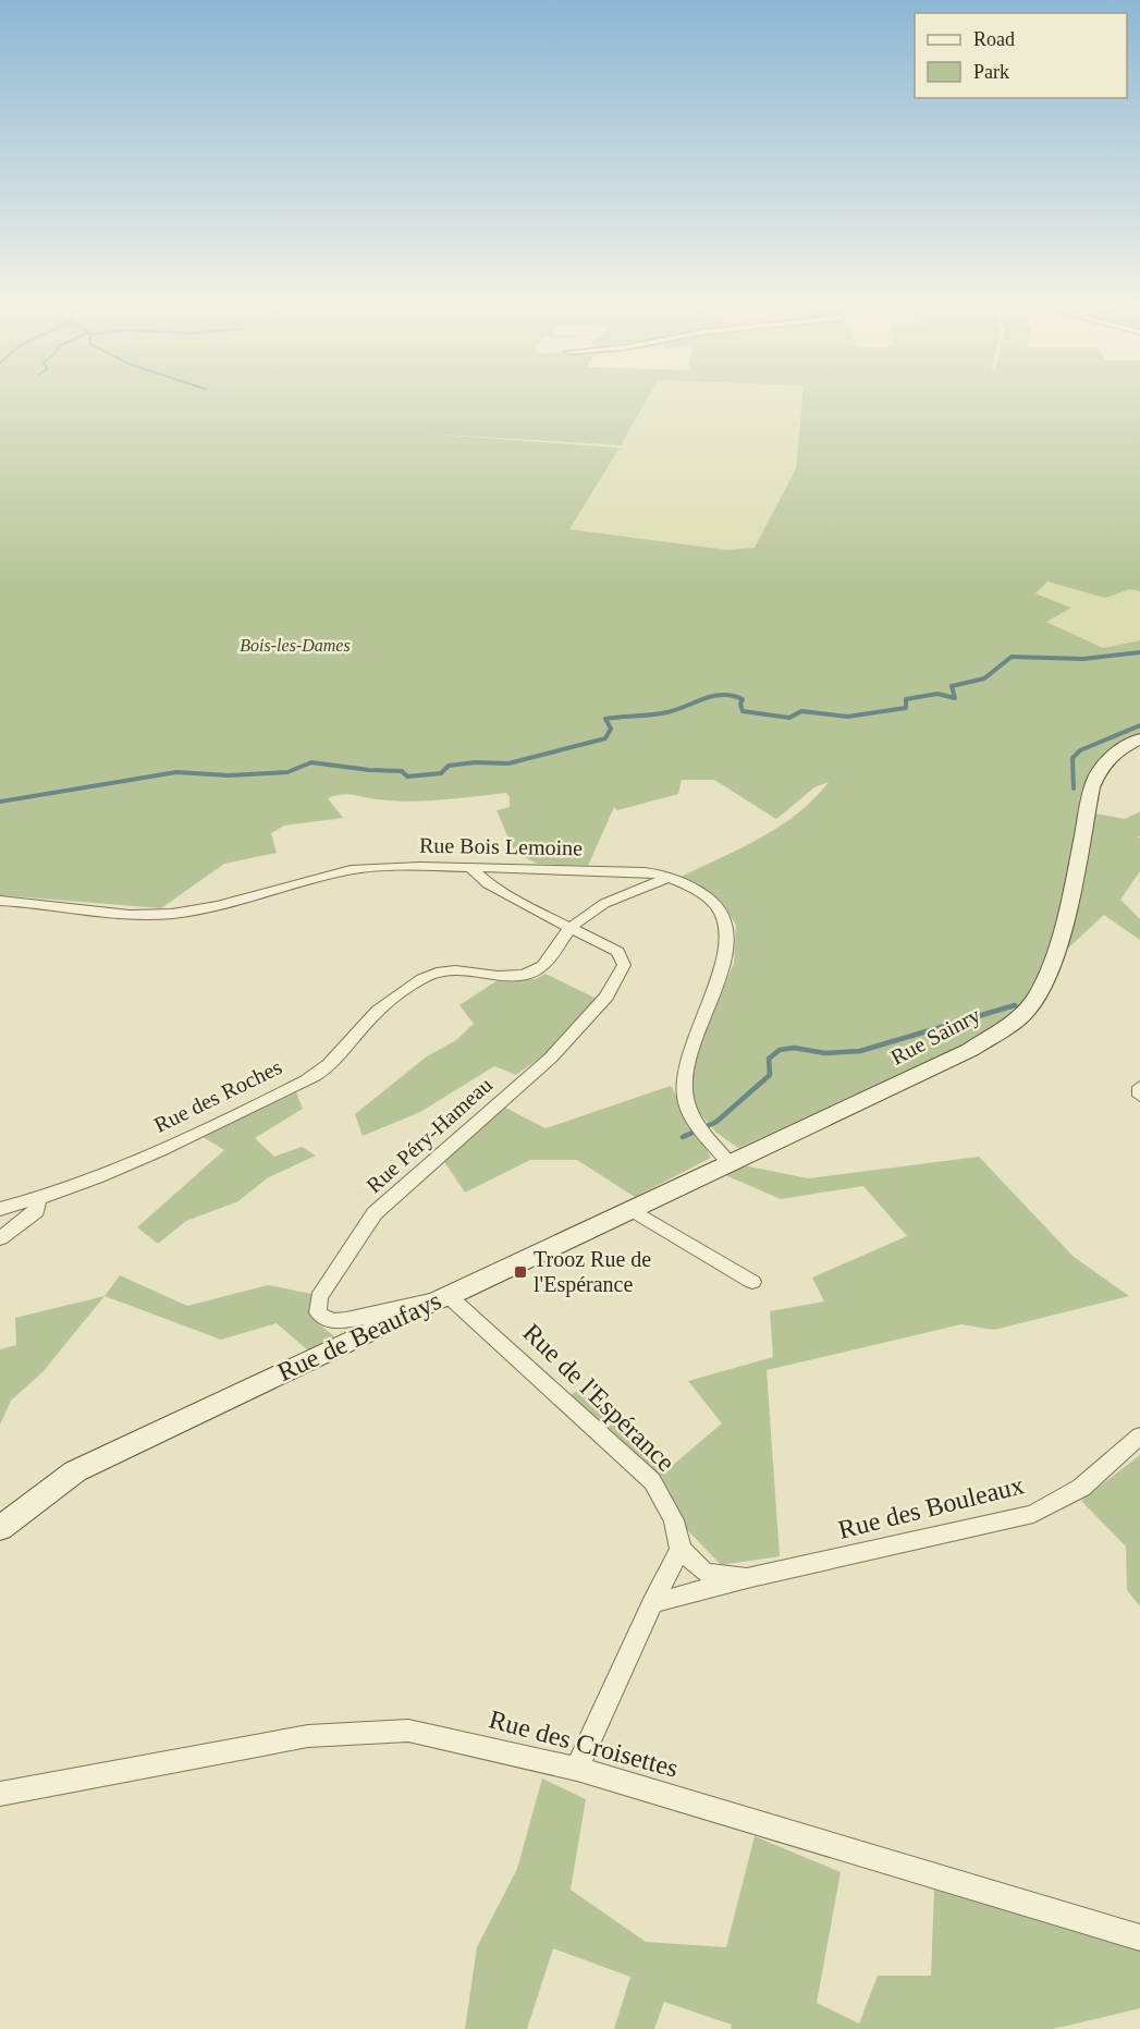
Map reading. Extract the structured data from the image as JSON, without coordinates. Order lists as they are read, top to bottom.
{
  "streets": {
    "street": [
      "Rue Bois Lemoine",
      "Rue Sainry",
      "Rue des Roches",
      "Rue Péry-Hameau",
      "Rue de Beaufays",
      "Rue de l'Espérance",
      "Rue des Bouleaux",
      "Rue des Croisettes"
    ]
  },
  "crossings": [
    ["Rue Bois Lemoine", "Rue Sainry"],
    ["Rue Bois Lemoine", "Rue Péry-Hameau"],
    ["Rue Bois Lemoine", "Rue de Beaufays"],
    ["Rue Sainry", "Rue de Beaufays"],
    ["Rue des Roches", "Rue Péry-Hameau"],
    ["Rue Péry-Hameau", "Rue de Beaufays"],
    ["Rue Péry-Hameau", "Rue de l'Espérance"],
    ["Rue de Beaufays", "Rue de l'Espérance"],
    ["Rue de l'Espérance", "Rue des Bouleaux"]
  ],
  "parks": ["Bois-les-Dames"],
  "places": {
    "transit": ["Trooz Rue de l'Espérance"]
  },
  "legend": ["Road", "Park"]
}
